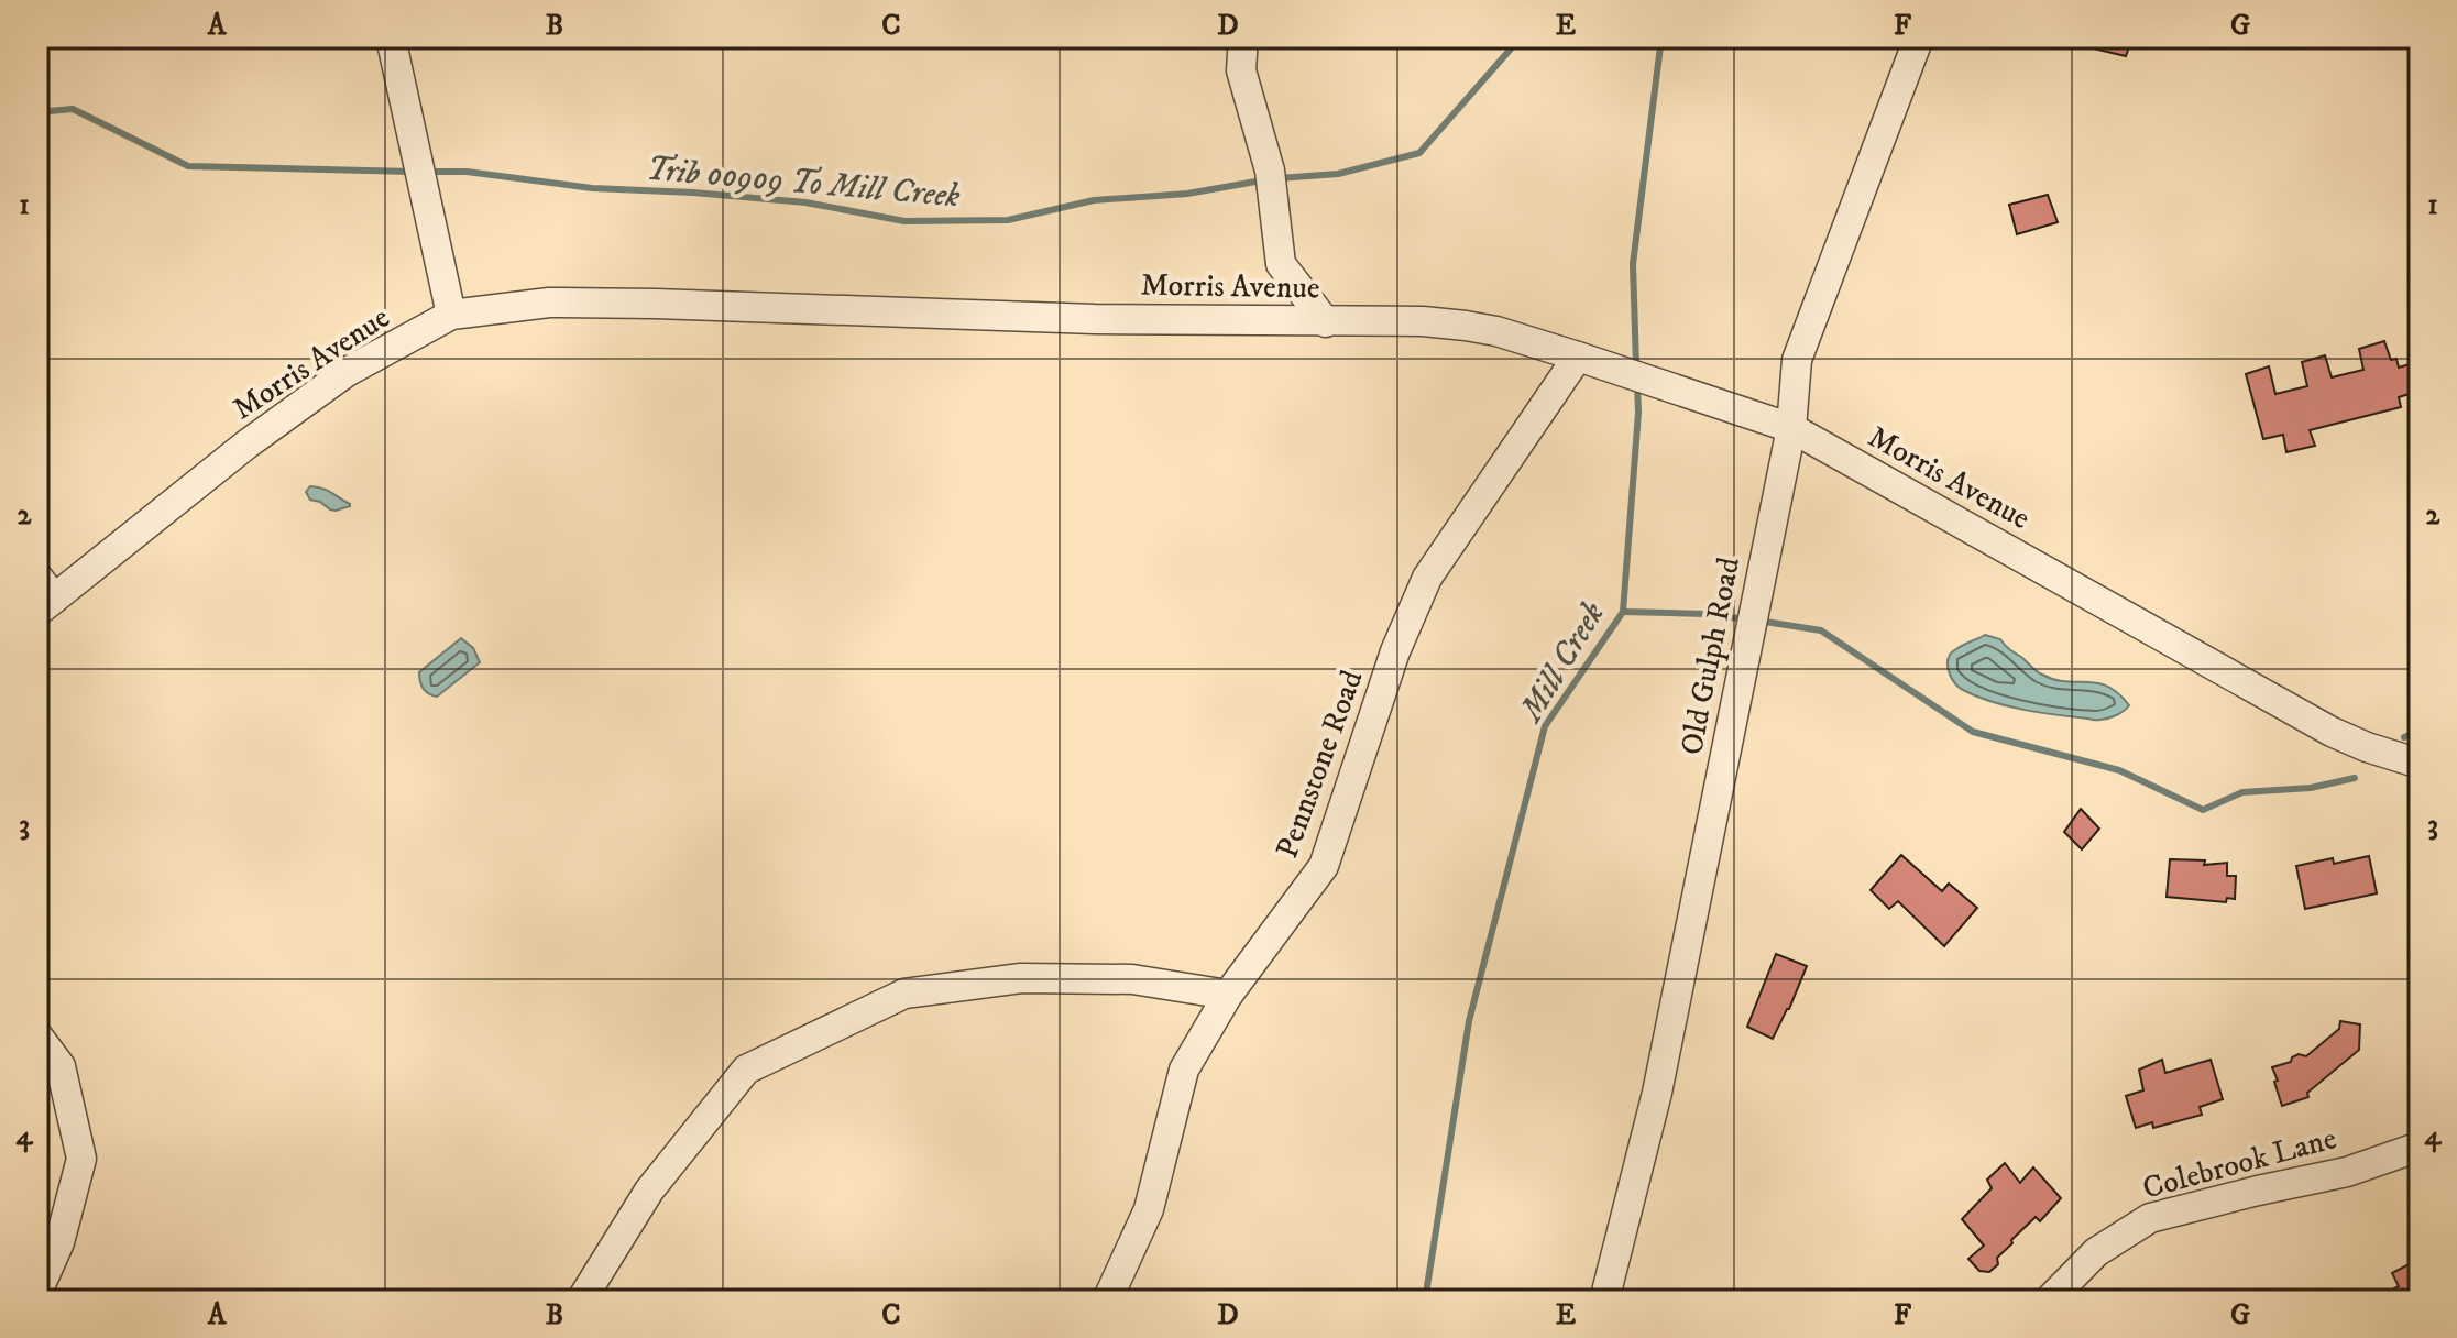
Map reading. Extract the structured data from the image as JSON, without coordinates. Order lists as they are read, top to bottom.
{
  "streets": {
    "street": [
      "Morris Avenue",
      "Old Gulph Road",
      "Pennstone Road",
      "Colebrook Lane"
    ]
  },
  "crossings": [
    ["Morris Avenue", "Old Gulph Road"],
    ["Morris Avenue", "Pennstone Road"]
  ],
  "water": ["Trib 00909 To Mill Creek", "Mill Creek"],
  "grid": {
    "columns": [
      "A",
      "B",
      "C",
      "D",
      "E",
      "F",
      "G"
    ],
    "rows": [
      "1",
      "2",
      "3",
      "4"
    ]
  }
}
